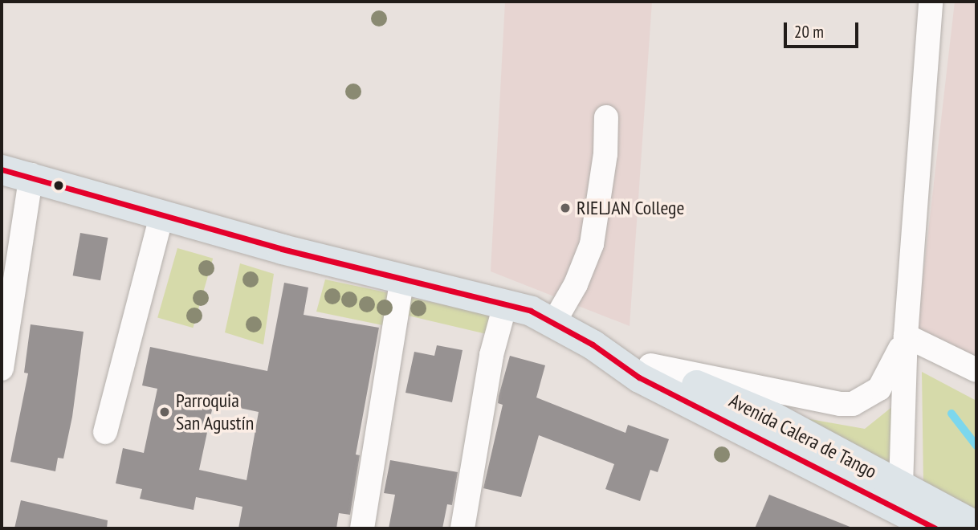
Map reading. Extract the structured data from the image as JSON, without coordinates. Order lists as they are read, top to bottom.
{
  "streets": {
    "main road": ["Avenida Calera de Tango"]
  },
  "places": ["RIELJAN College", "Parroquia San Agustín"],
  "scale_bar": "20 m"
}
